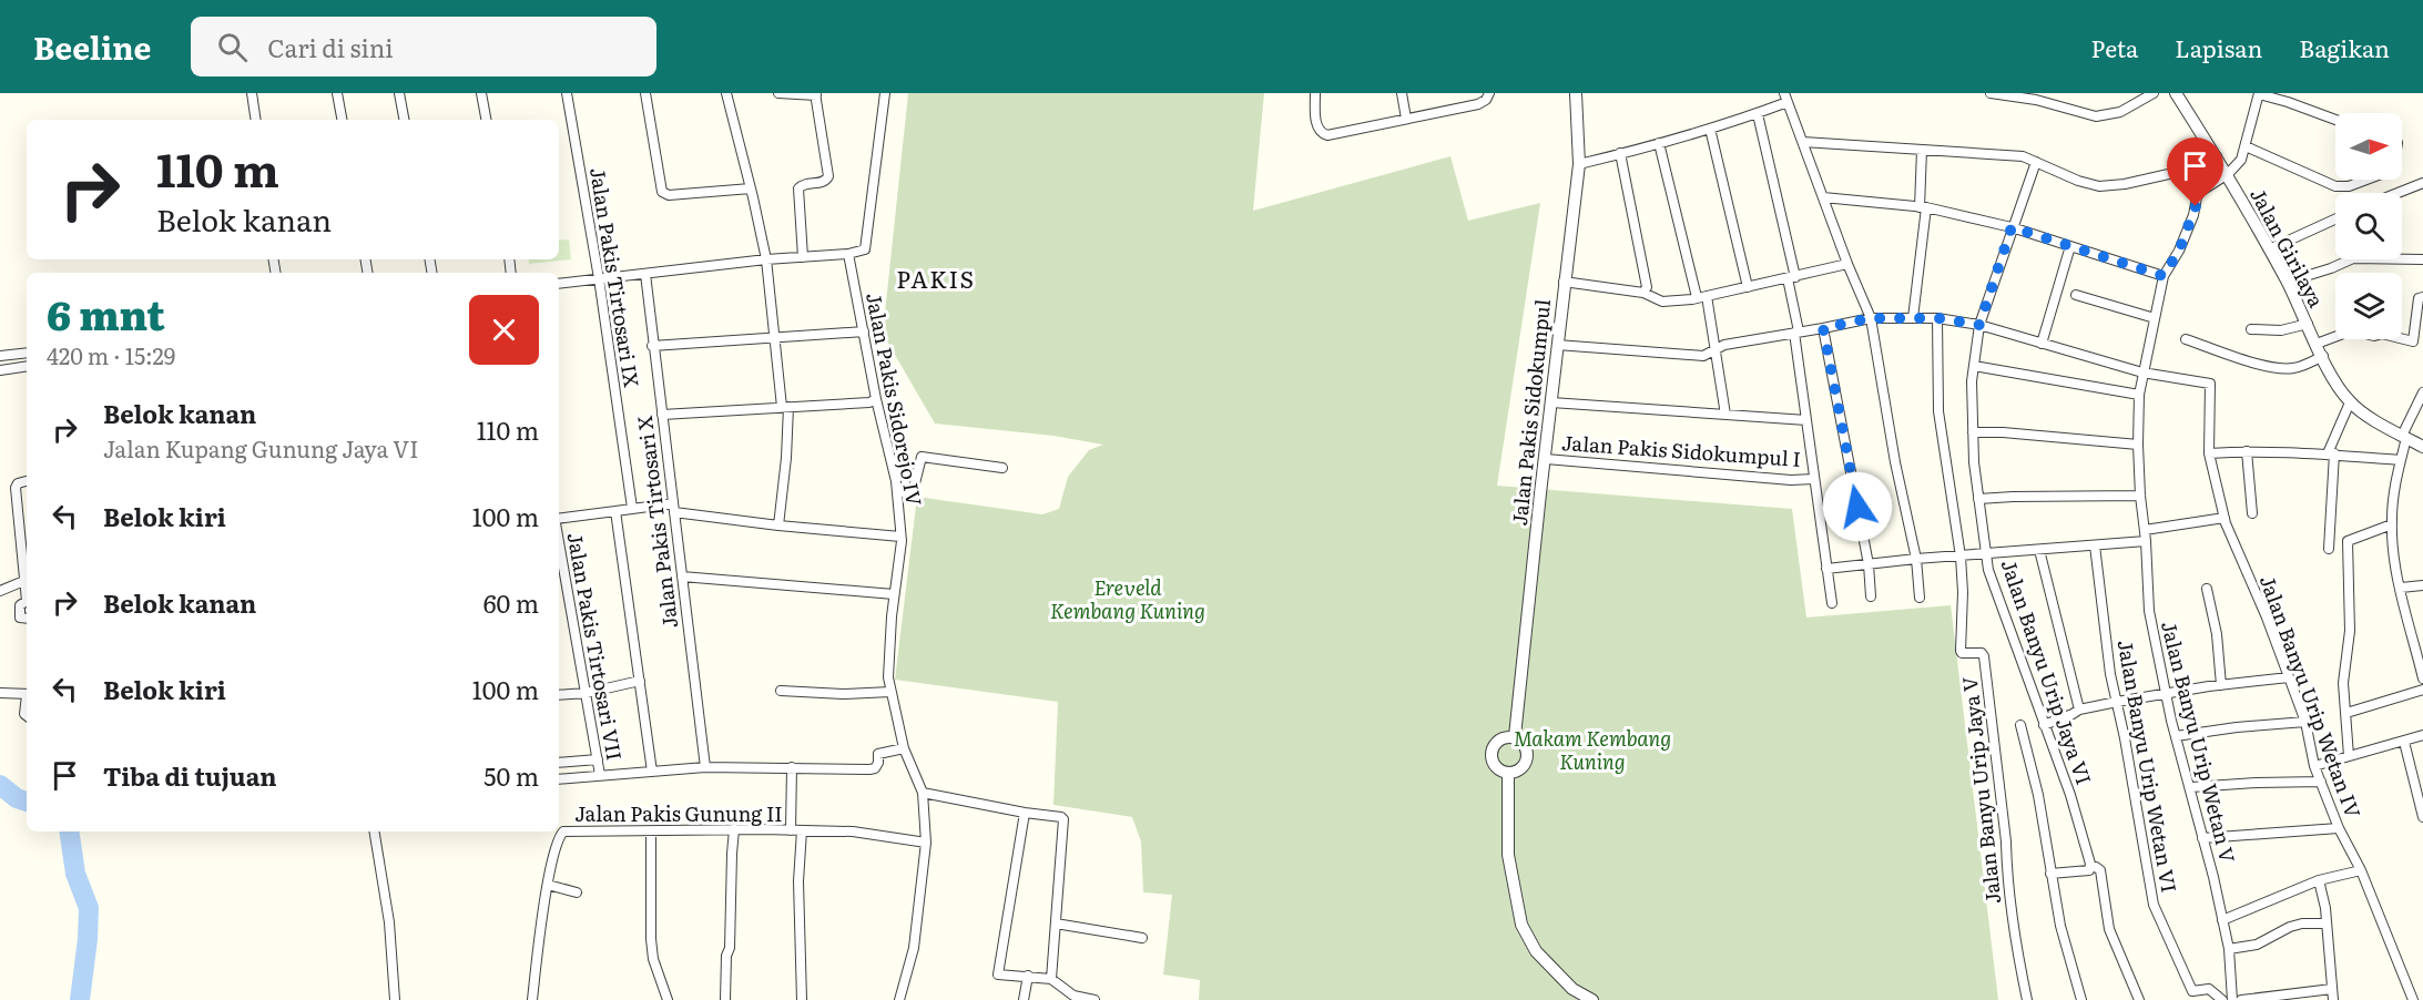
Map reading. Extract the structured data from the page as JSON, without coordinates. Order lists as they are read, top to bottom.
{
  "streets": {
    "street": [
      "Jalan Girilaya",
      "Jalan Pakis Tirtosari IX",
      "Jalan Pakis Sidorejo IV",
      "Jalan Pakis Sidokumpul",
      "Jalan Pakis Sidokumpul I",
      "Jalan Pakis Tirtosari X",
      "Jalan Pakis Tirtosari VII",
      "Jalan Banyu Urip Jaya VI",
      "Jalan Banyu Urip Wetan IV",
      "Jalan Banyu Urip Wetan V",
      "Jalan Banyu Urip Wetan VI",
      "Jalan Banyu Urip Jaya V",
      "Jalan Pakis Gunung II"
    ]
  },
  "crossings": [
    ["Jalan Girilaya", "Jalan Banyu Urip Wetan V"],
    ["Jalan Pakis Sidorejo IV", "Jalan Pakis Gunung II"],
    ["Jalan Pakis Sidokumpul", "Jalan Pakis Sidokumpul I"],
    ["Jalan Banyu Urip Wetan IV", "Jalan Banyu Urip Wetan V"]
  ],
  "districts": ["PAKIS"],
  "parks": ["Ereveld Kembang Kuning", "Makam Kembang Kuning"],
  "north": "right",
  "page": {
    "header": "Beeline",
    "search": "Cari di sini",
    "nav": ["Peta", "Lapisan", "Bagikan"],
    "turn": ["110 m", "Belok kanan"],
    "heading": ["6 mnt", "420 m · 15:29"],
    "list": [
      {
        "name": "Belok kanan",
        "note": "Jalan Kupang Gunung Jaya VI",
        "value": "110 m"
      },
      {
        "name": "Belok kiri",
        "value": "100 m"
      },
      {
        "name": "Belok kanan",
        "value": "60 m"
      },
      {
        "name": "Belok kiri",
        "value": "100 m"
      },
      {
        "name": "Tiba di tujuan",
        "value": "50 m"
      }
    ]
  }
}
